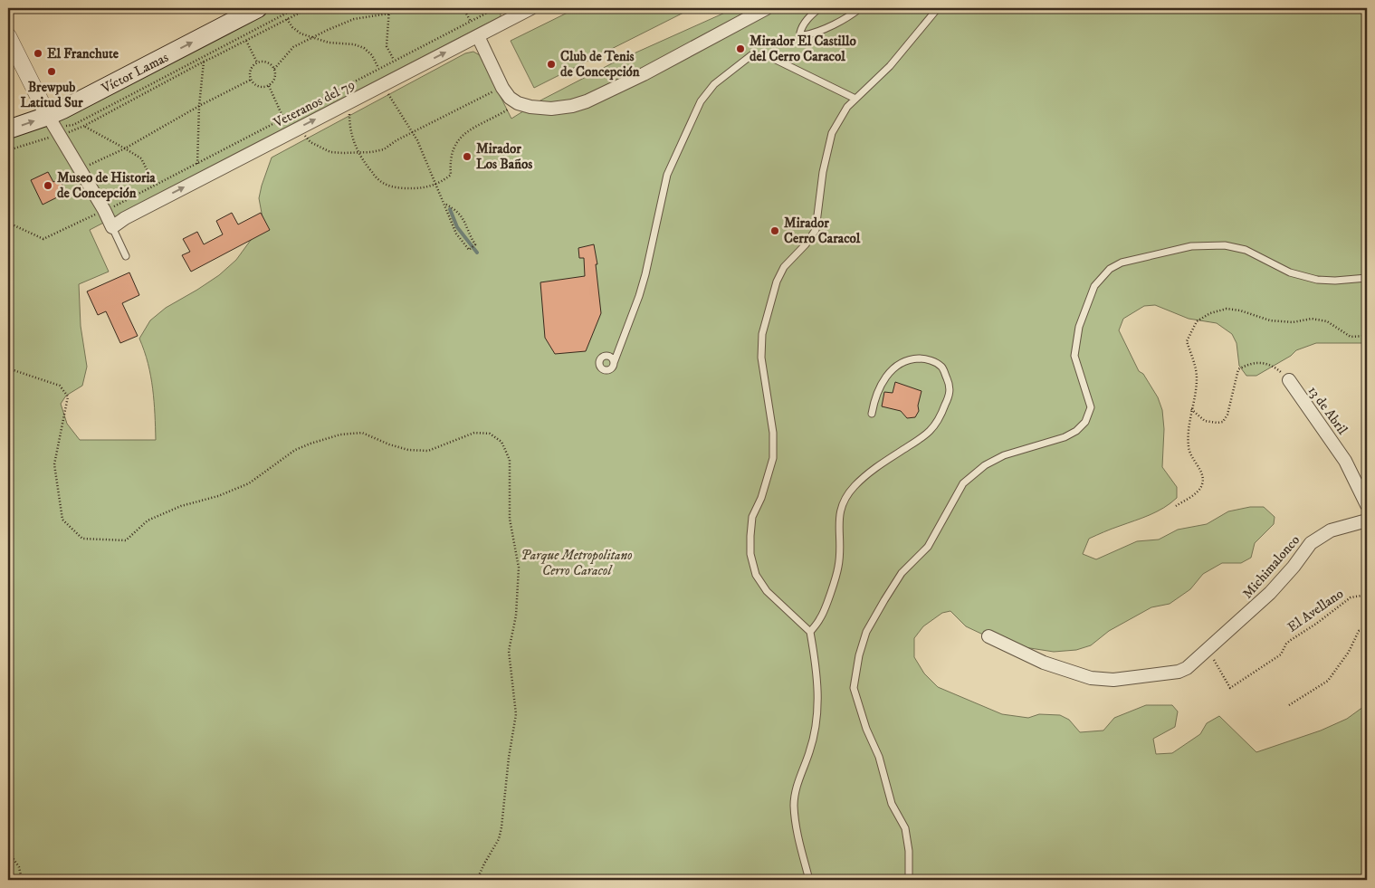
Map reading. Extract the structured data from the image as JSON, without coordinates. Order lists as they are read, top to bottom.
{
  "streets": {
    "main road": ["Víctor Lamas"],
    "street": ["Veteranos del 79", "13 de Abril", "Michimalonco"],
    "path": ["El Avellano"]
  },
  "crossings": [
    ["Michimalonco", "El Avellano"]
  ],
  "one_way": ["Víctor Lamas", "Veteranos del 79"],
  "parks": ["Parque Metropolitano Cerro Caracol"],
  "places": [
    "Mirador El Castillo del Cerro Caracol",
    "El Franchute",
    "Club de Tenis de Concepción",
    "Brewpub Latitud Sur",
    "Mirador Los Baños",
    "Museo de Historia de Concepción",
    "Mirador Cerro Caracol"
  ]
}
